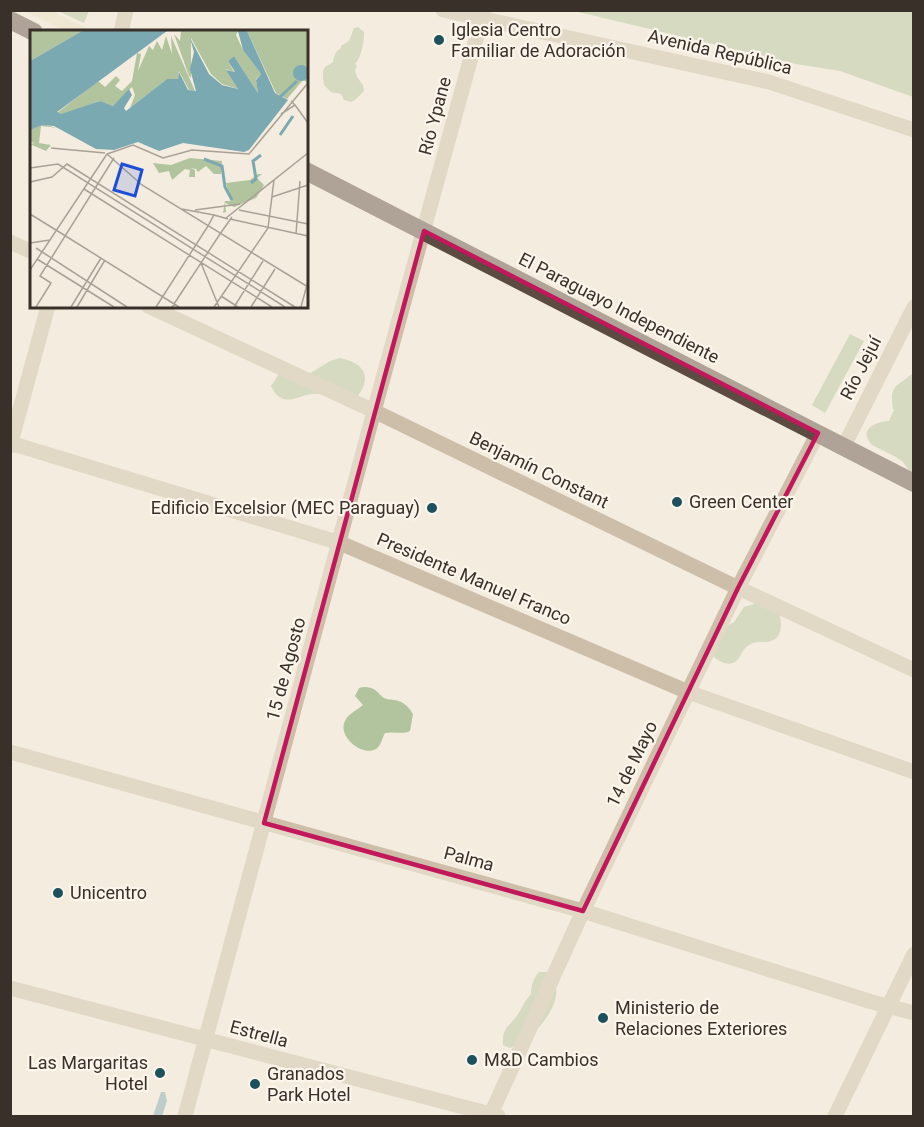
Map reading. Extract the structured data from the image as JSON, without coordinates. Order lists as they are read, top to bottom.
{
  "streets": {
    "highway": ["El Paraguayo Independiente"],
    "street": [
      "Avenida República",
      "Río Ypane",
      "Río Jejuí",
      "Benjamín Constant",
      "Presidente Manuel Franco",
      "15 de Agosto",
      "14 de Mayo",
      "Palma",
      "Estrella"
    ]
  },
  "crossings": [
    ["Avenida República", "Río Ypane"],
    ["Río Ypane", "El Paraguayo Independiente"],
    ["Río Ypane", "15 de Agosto"],
    ["El Paraguayo Independiente", "Río Jejuí"],
    ["El Paraguayo Independiente", "15 de Agosto"],
    ["El Paraguayo Independiente", "14 de Mayo"],
    ["Benjamín Constant", "15 de Agosto"],
    ["Benjamín Constant", "14 de Mayo"],
    ["Presidente Manuel Franco", "15 de Agosto"],
    ["Presidente Manuel Franco", "14 de Mayo"],
    ["15 de Agosto", "Palma"],
    ["15 de Agosto", "Estrella"],
    ["14 de Mayo", "Palma"],
    ["14 de Mayo", "Estrella"]
  ],
  "places": [
    "Iglesia Centro Familiar de Adoración",
    "Green Center",
    "Edificio Excelsior (MEC Paraguay)",
    "Unicentro",
    "Ministerio de Relaciones Exteriores",
    "M&D Cambios",
    "Las Margaritas Hotel",
    "Granados Park Hotel"
  ]
}
